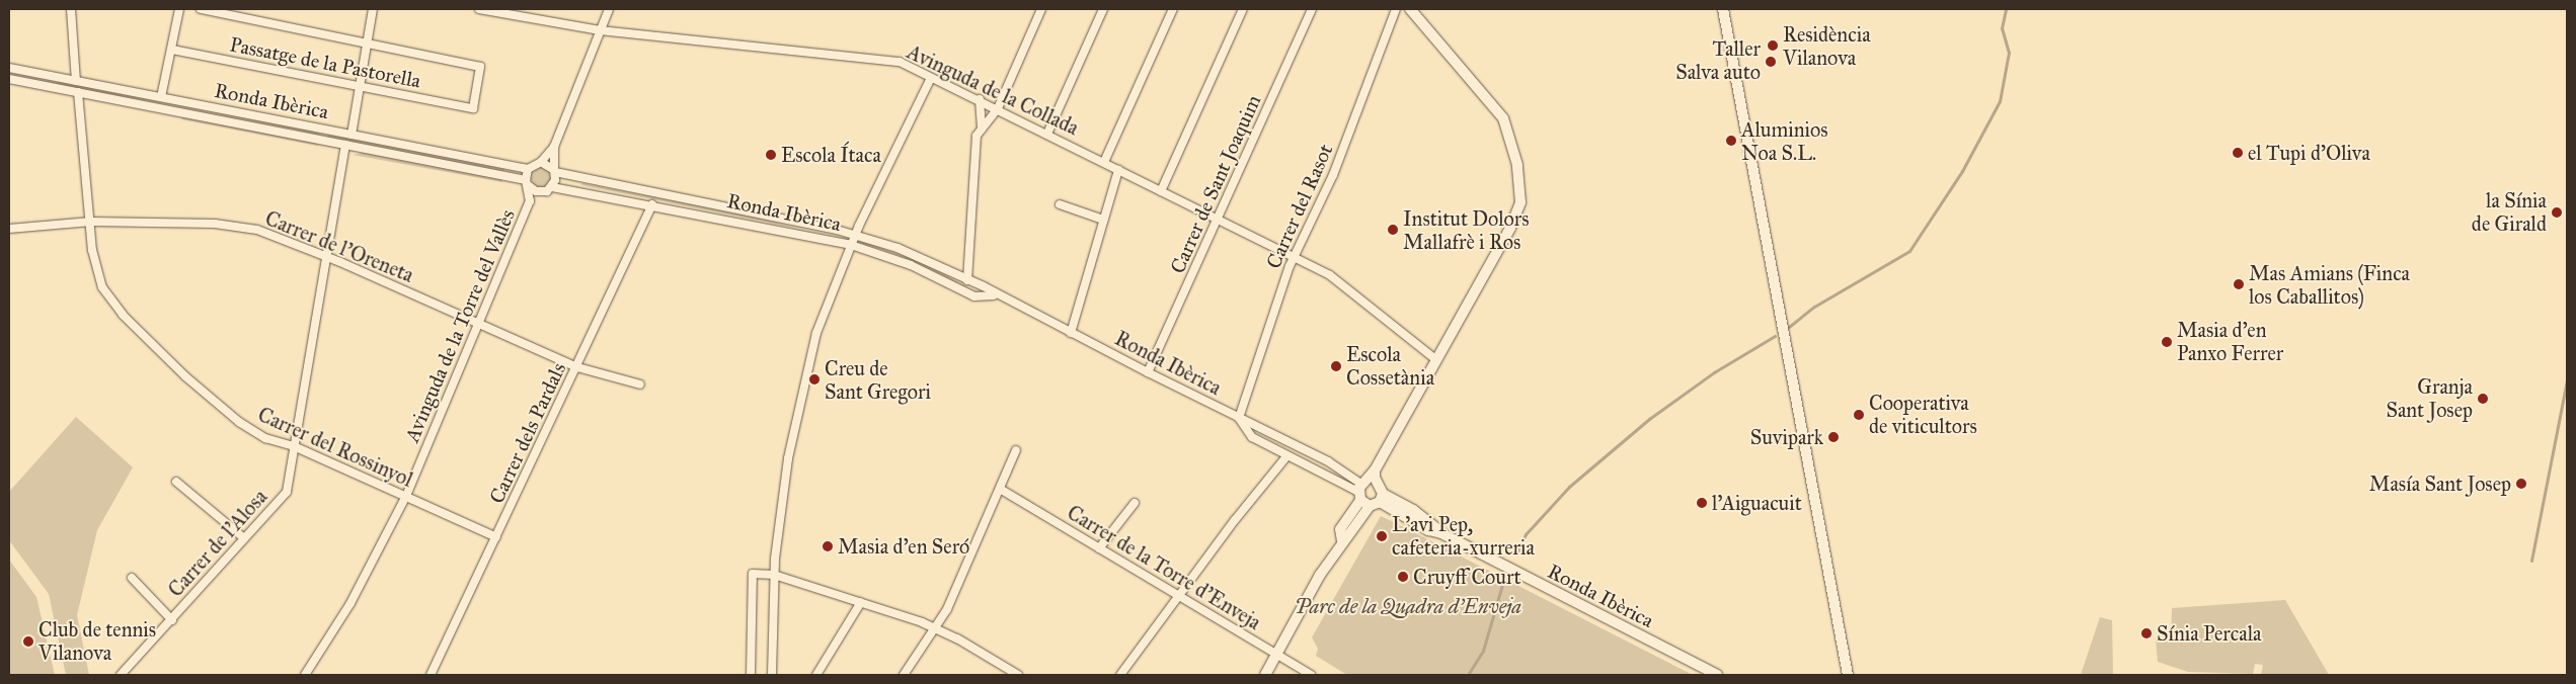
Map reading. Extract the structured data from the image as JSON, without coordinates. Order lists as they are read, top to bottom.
{
  "streets": {
    "street": [
      "Passatge de la Pastorella",
      "Avinguda de la Collada",
      "Ronda Ibèrica",
      "Carrer de Sant Joaquim",
      "Carrer del Rasot",
      "Carrer de l'Oreneta",
      "Avinguda de la Torre del Vallès",
      "Carrer dels Pardals",
      "Carrer del Rossinyol",
      "Carrer de l'Alosa",
      "Carrer de la Torre d'Enveja"
    ]
  },
  "crossings": [
    ["Avinguda de la Collada", "Carrer de Sant Joaquim"],
    ["Avinguda de la Collada", "Carrer del Rasot"],
    ["Ronda Ibèrica", "Carrer de Sant Joaquim"],
    ["Ronda Ibèrica", "Carrer del Rasot"],
    ["Ronda Ibèrica", "Avinguda de la Torre del Vallès"],
    ["Ronda Ibèrica", "Carrer dels Pardals"],
    ["Ronda Ibèrica", "Carrer del Rossinyol"],
    ["Ronda Ibèrica", "Carrer de l'Alosa"],
    ["Carrer de l'Oreneta", "Avinguda de la Torre del Vallès"],
    ["Carrer de l'Oreneta", "Carrer dels Pardals"],
    ["Carrer de l'Oreneta", "Carrer del Rossinyol"],
    ["Carrer de l'Oreneta", "Carrer de l'Alosa"],
    ["Avinguda de la Torre del Vallès", "Carrer del Rossinyol"],
    ["Carrer dels Pardals", "Carrer del Rossinyol"],
    ["Carrer del Rossinyol", "Carrer de l'Alosa"]
  ],
  "parks": ["Parc de la Quadra d'Enveja"],
  "places": [
    "Residència Vilanova",
    "Taller Salva auto",
    "Aluminios Noa S.L.",
    "el Tupi d'Oliva",
    "Escola Ítaca",
    "la Sínia de Girald",
    "Institut Dolors Mallafrè i Ros",
    "Mas Amians (Finca los Caballitos)",
    "Masia d'en Panxo Ferrer",
    "Escola Cossetània",
    "Creu de Sant Gregori",
    "Granja Sant Josep",
    "Cooperativa de viticultors",
    "Suvipark",
    "Masía Sant Josep",
    "l'Aiguacuit",
    "L'avi Pep, cafeteria-xurreria",
    "Masia d'en Seró",
    "Cruyff Court",
    "Sínia Percala",
    "Club de tennis Vilanova"
  ]
}
